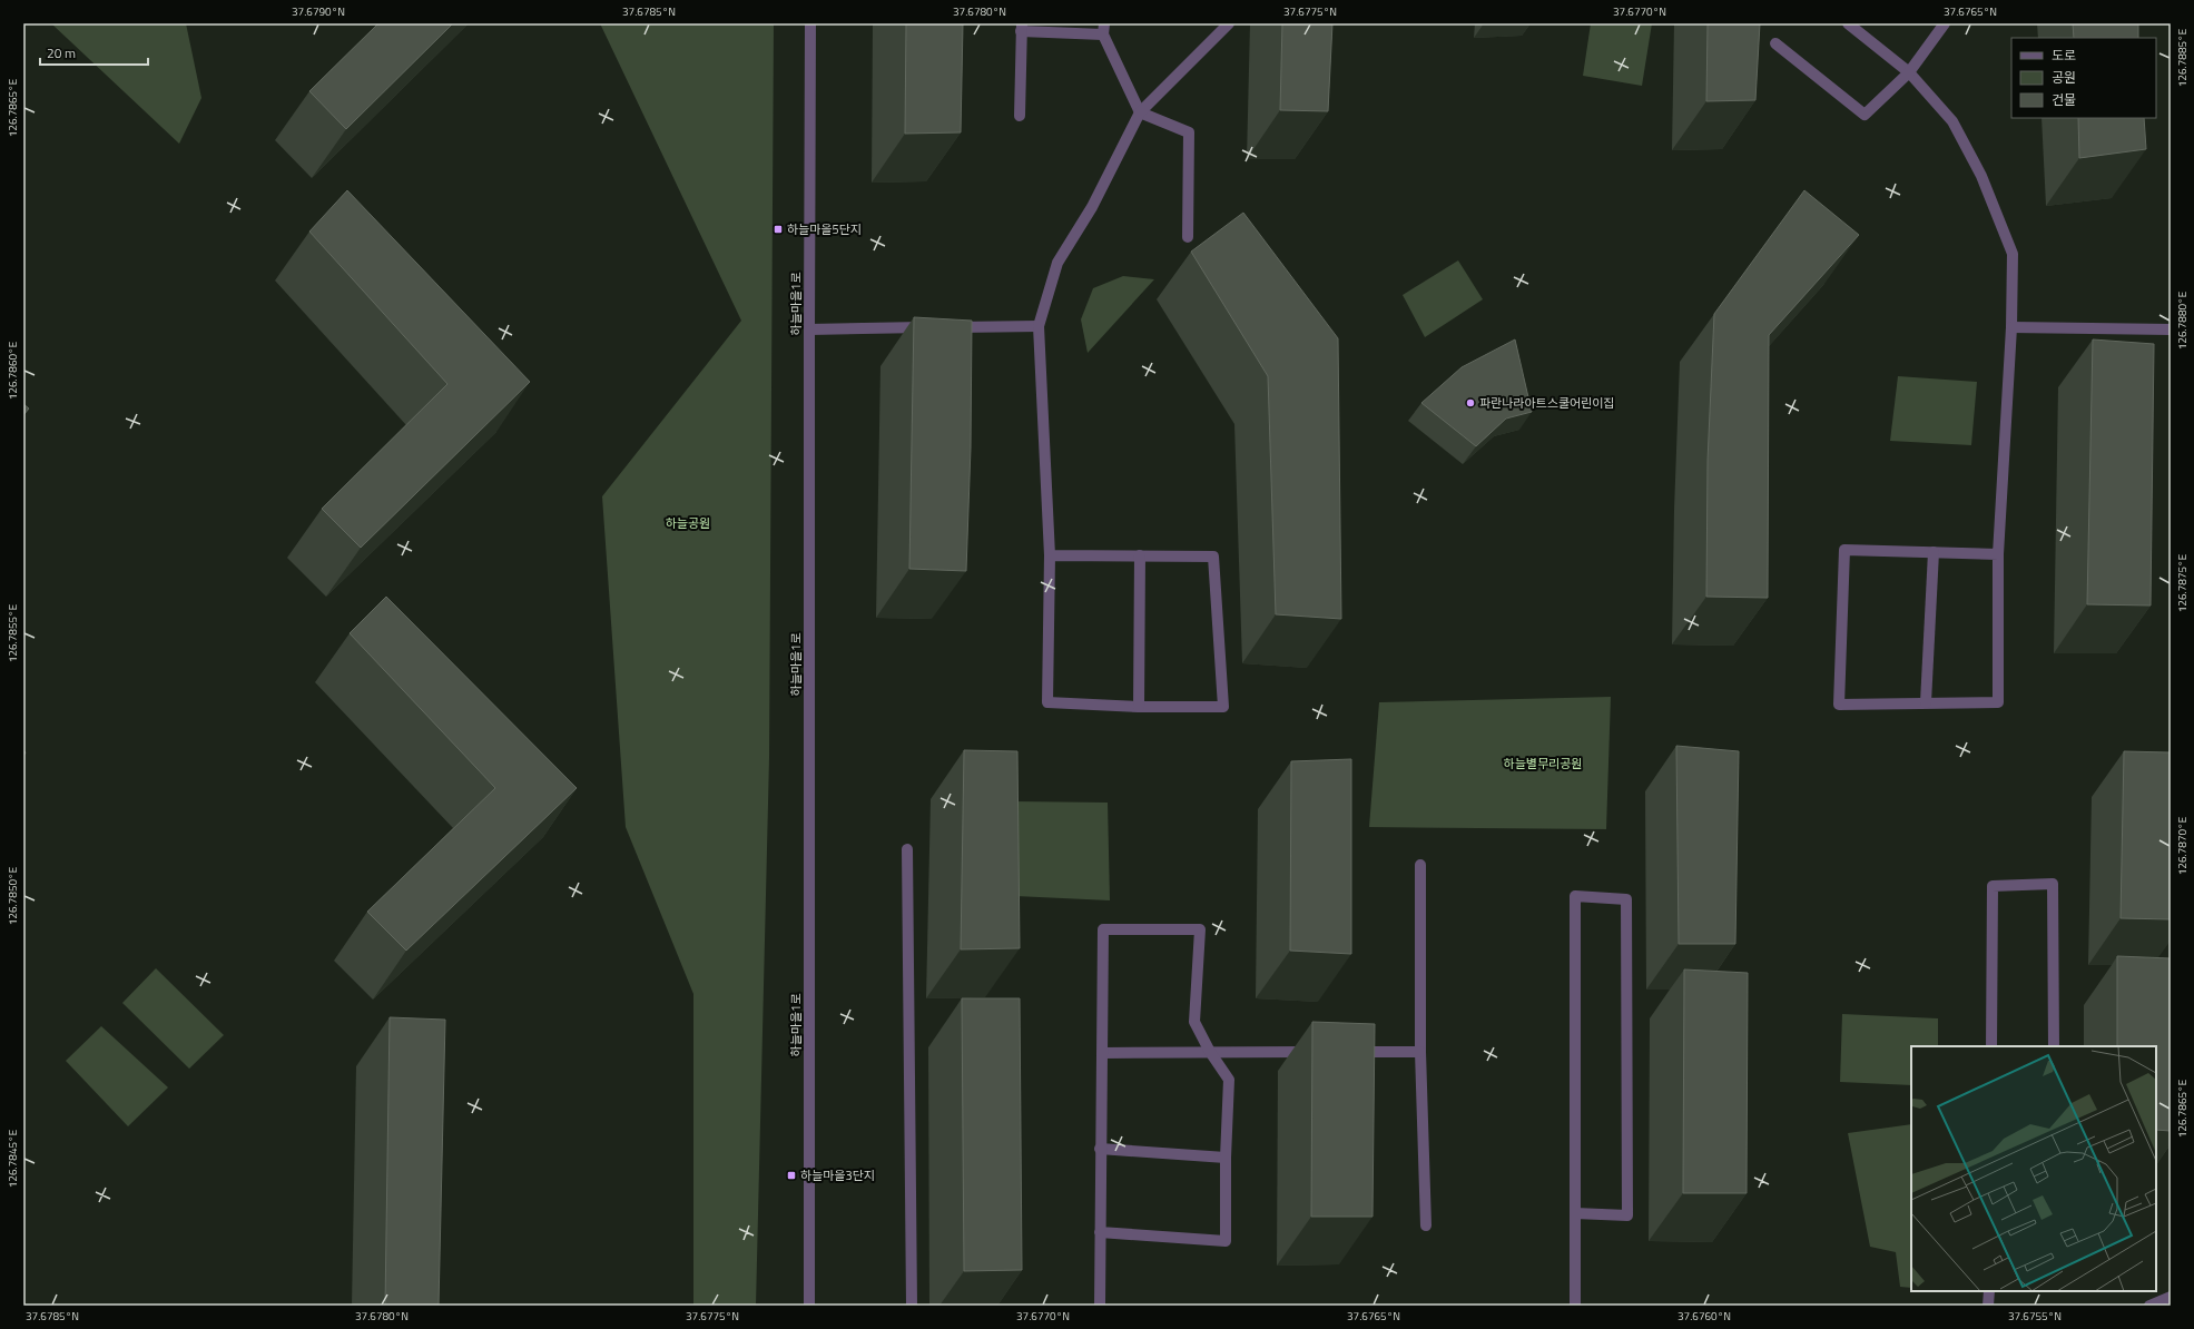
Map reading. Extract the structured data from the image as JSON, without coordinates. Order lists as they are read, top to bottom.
{
  "streets": {
    "street": ["하늘마을1로"]
  },
  "parks": ["하늘공원", "하늘별무리공원"],
  "places": {
    "transit": ["하늘마을5단지", "하늘마을3단지"],
    "other": ["파란나라아트스쿨어린이집"]
  },
  "legend": ["도로", "공원", "건물"],
  "scale_bar": "20 m",
  "coordinates": [
    "37.6790°N",
    "37.6785°N",
    "37.6780°N",
    "37.6775°N",
    "37.6770°N",
    "37.6765°N",
    "126.7885°E",
    "126.7865°E",
    "126.7880°E",
    "126.7860°E",
    "126.7875°E",
    "126.7855°E",
    "126.7870°E",
    "126.7850°E",
    "126.7845°E",
    "37.6760°N",
    "37.6755°N"
  ]
}
